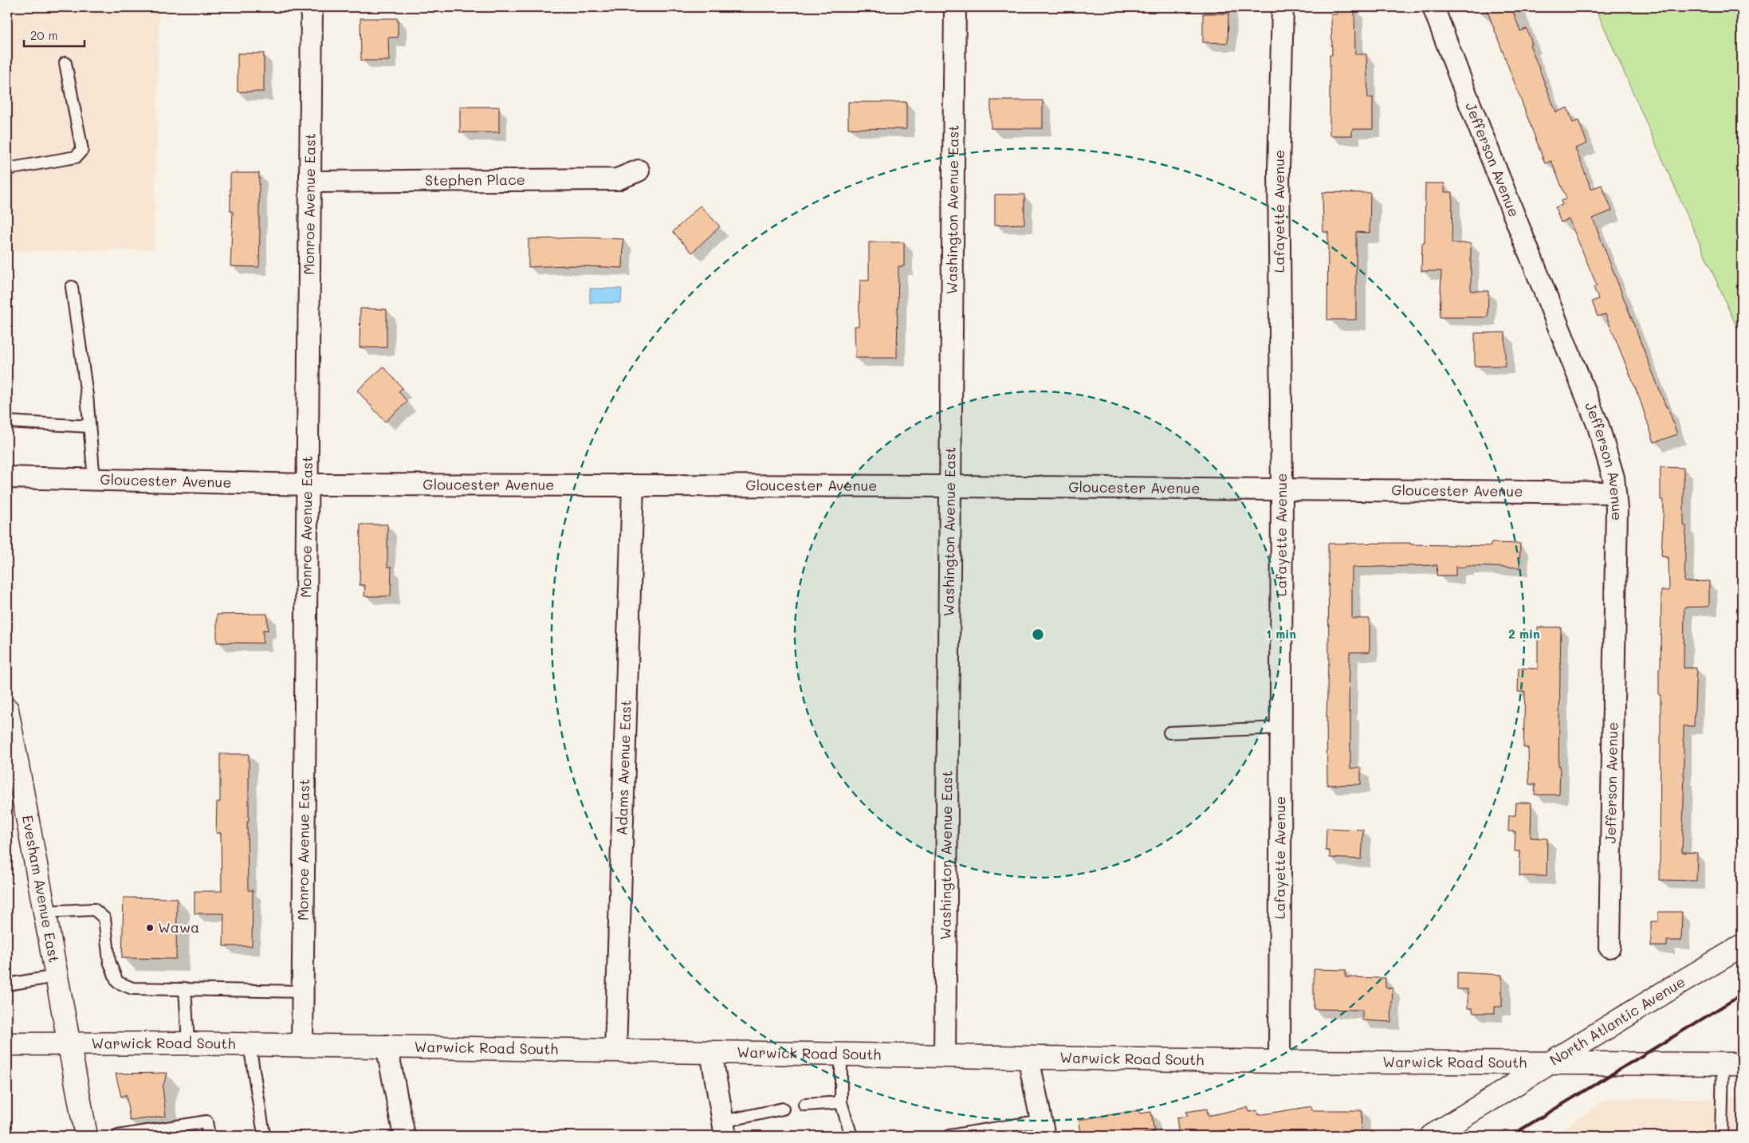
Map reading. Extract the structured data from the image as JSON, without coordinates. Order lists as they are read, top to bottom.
{
  "streets": {
    "street": [
      "Jefferson Avenue",
      "Stephen Place",
      "Monroe Avenue East",
      "Washington Avenue East",
      "Lafayette Avenue",
      "Gloucester Avenue",
      "Adams Avenue East",
      "Evesham Avenue East",
      "North Atlantic Avenue",
      "Warwick Road South"
    ]
  },
  "crossings": [
    ["Jefferson Avenue", "Gloucester Avenue"],
    ["Stephen Place", "Monroe Avenue East"],
    ["Monroe Avenue East", "Gloucester Avenue"],
    ["Monroe Avenue East", "Warwick Road South"],
    ["Washington Avenue East", "Gloucester Avenue"],
    ["Washington Avenue East", "Warwick Road South"],
    ["Lafayette Avenue", "Gloucester Avenue"],
    ["Lafayette Avenue", "Warwick Road South"],
    ["Gloucester Avenue", "Adams Avenue East"],
    ["Adams Avenue East", "Warwick Road South"],
    ["Evesham Avenue East", "Warwick Road South"],
    ["North Atlantic Avenue", "Warwick Road South"]
  ],
  "places": ["Wawa"],
  "scale_bar": "20 m",
  "rings": ["1 min", "2 min"]
}
